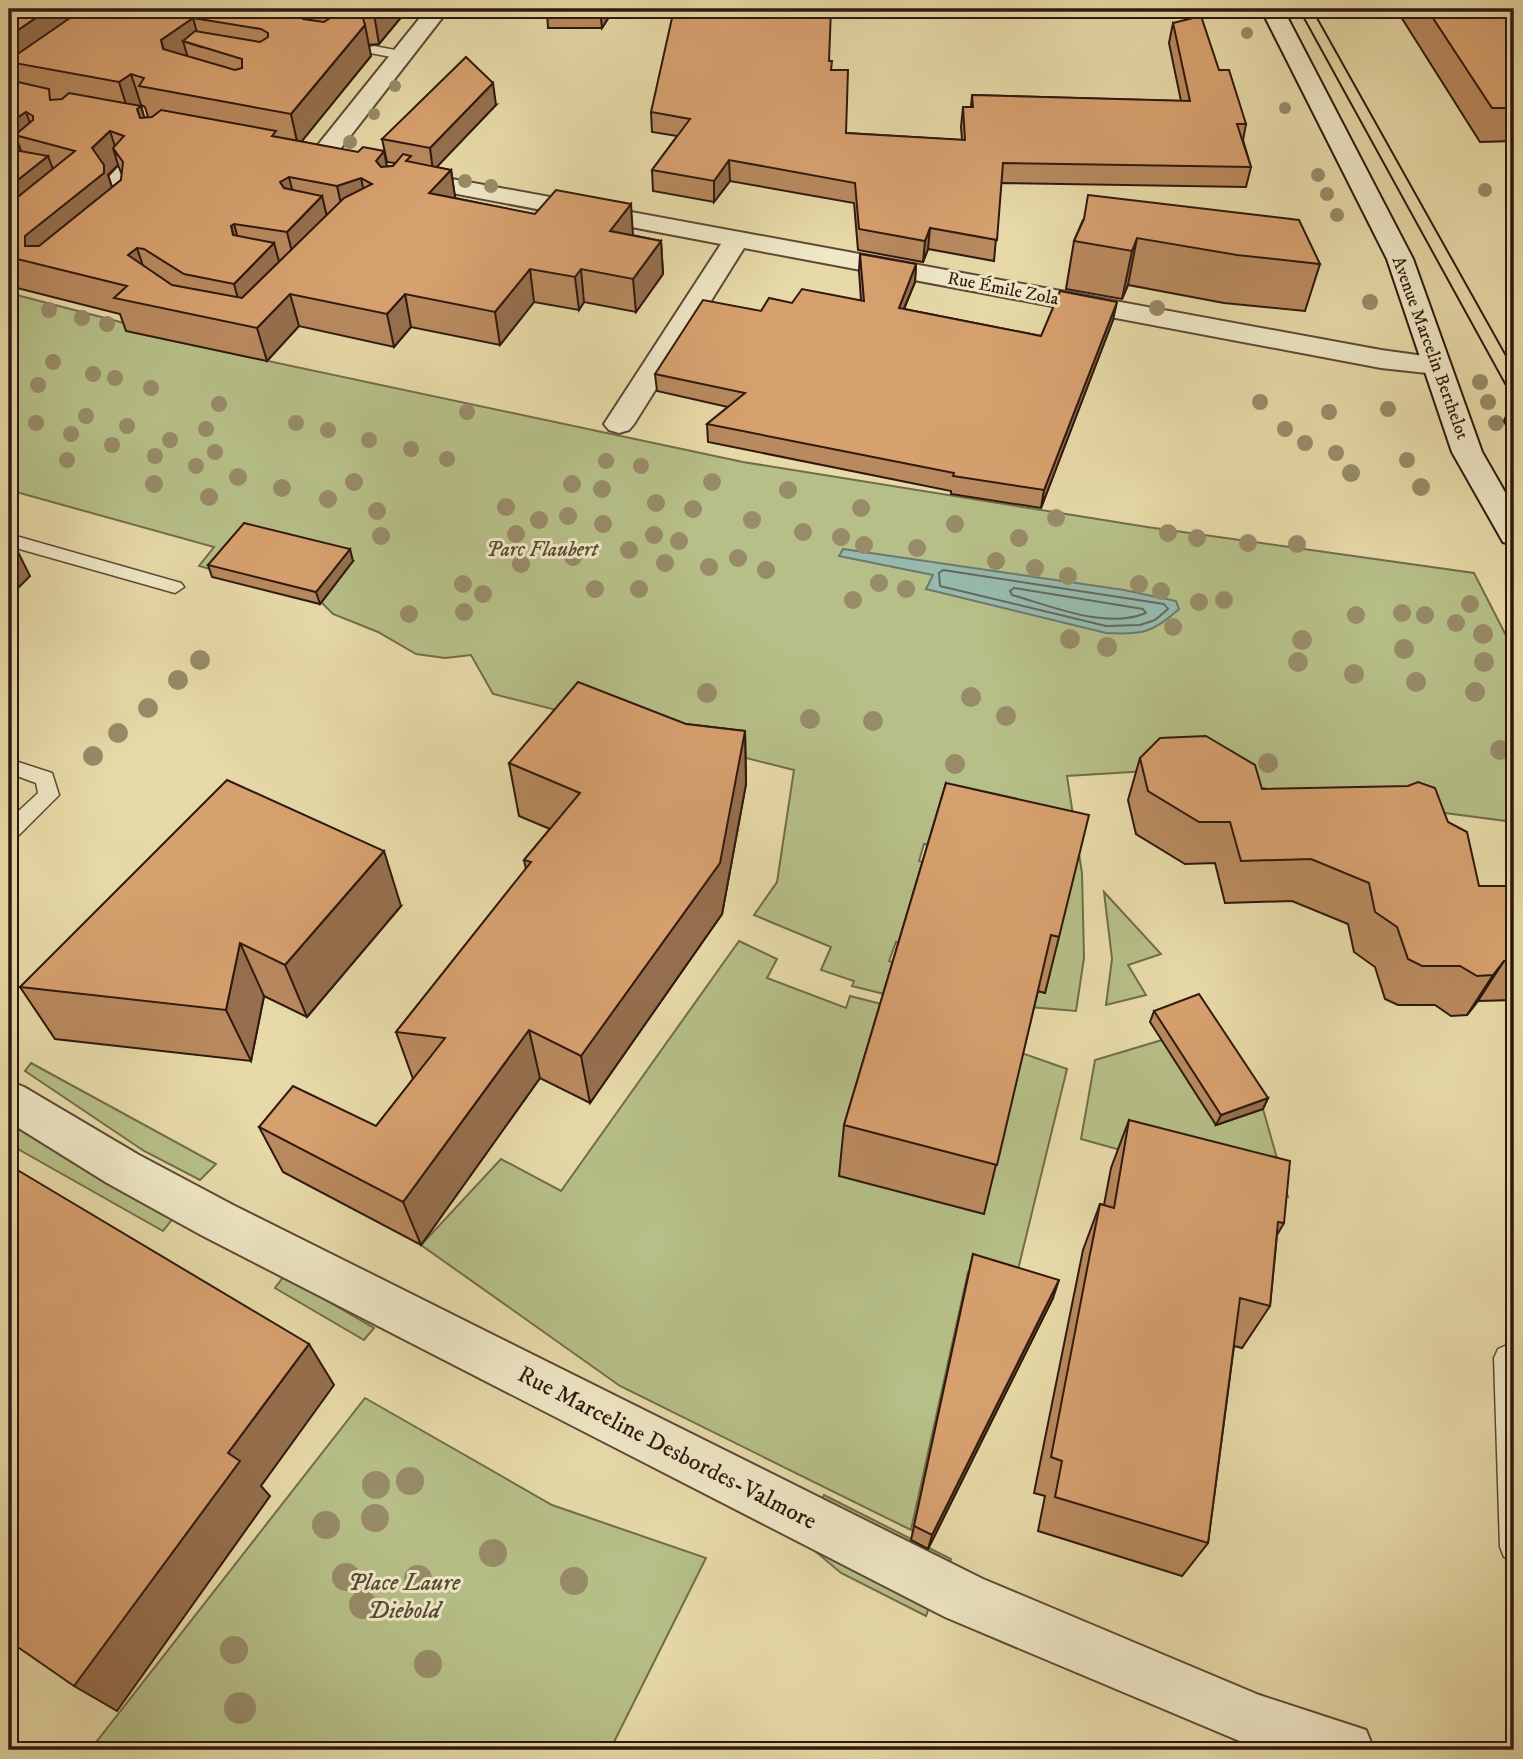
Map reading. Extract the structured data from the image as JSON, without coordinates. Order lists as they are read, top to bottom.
{
  "streets": {
    "street": ["Rue Émile Zola", "Avenue Marcelin Berthelot", "Rue Marceline Desbordes-Valmore"]
  },
  "crossings": [
    ["Rue Émile Zola", "Avenue Marcelin Berthelot"]
  ],
  "parks": ["Parc Flaubert", "Place Laure Diebold"]
}
